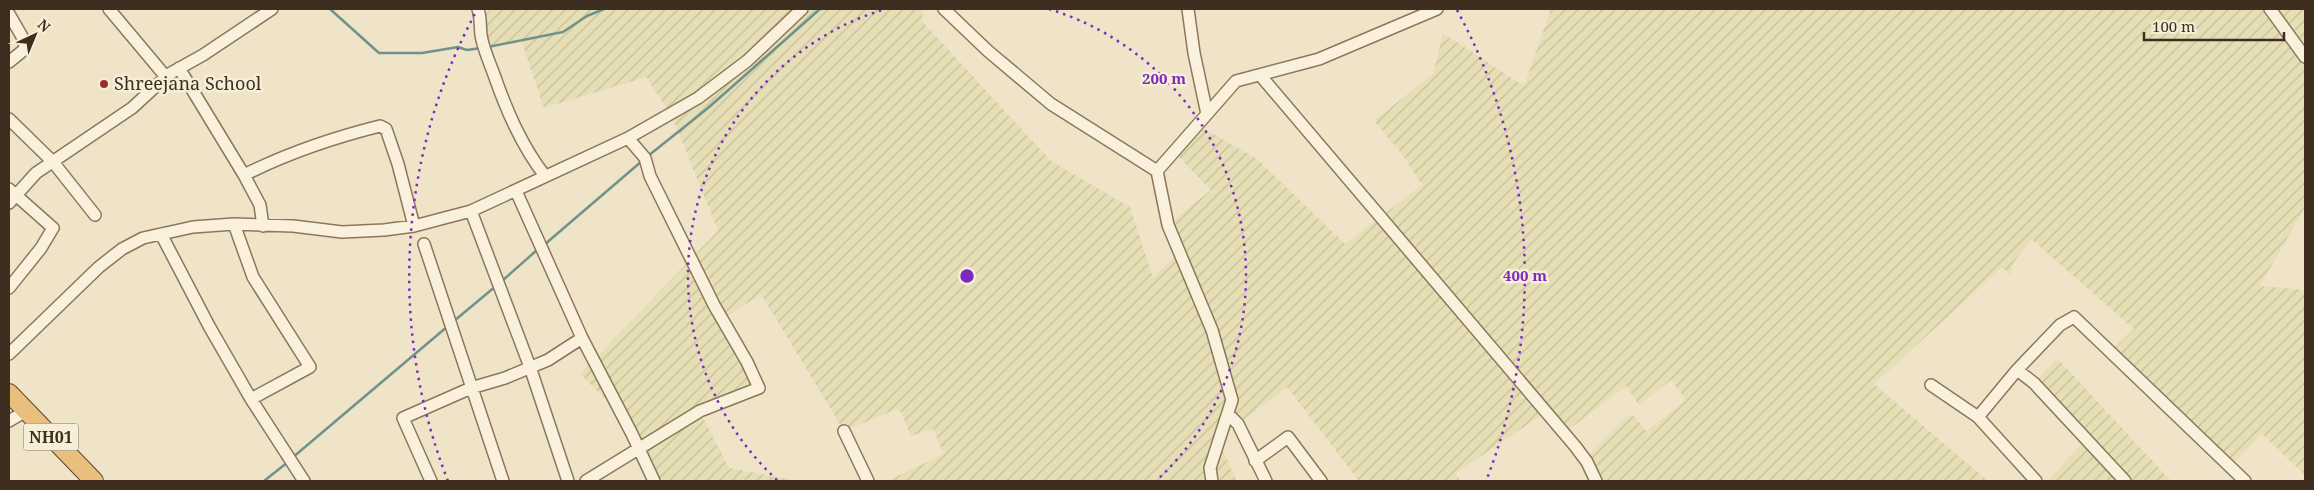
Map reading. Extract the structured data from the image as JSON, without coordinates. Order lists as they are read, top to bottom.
{
  "streets": {
    "highway": ["NH01"]
  },
  "places": ["Shreejana School"],
  "scale_bar": "100 m",
  "north": "top right",
  "rings": ["200 m", "400 m"]
}
